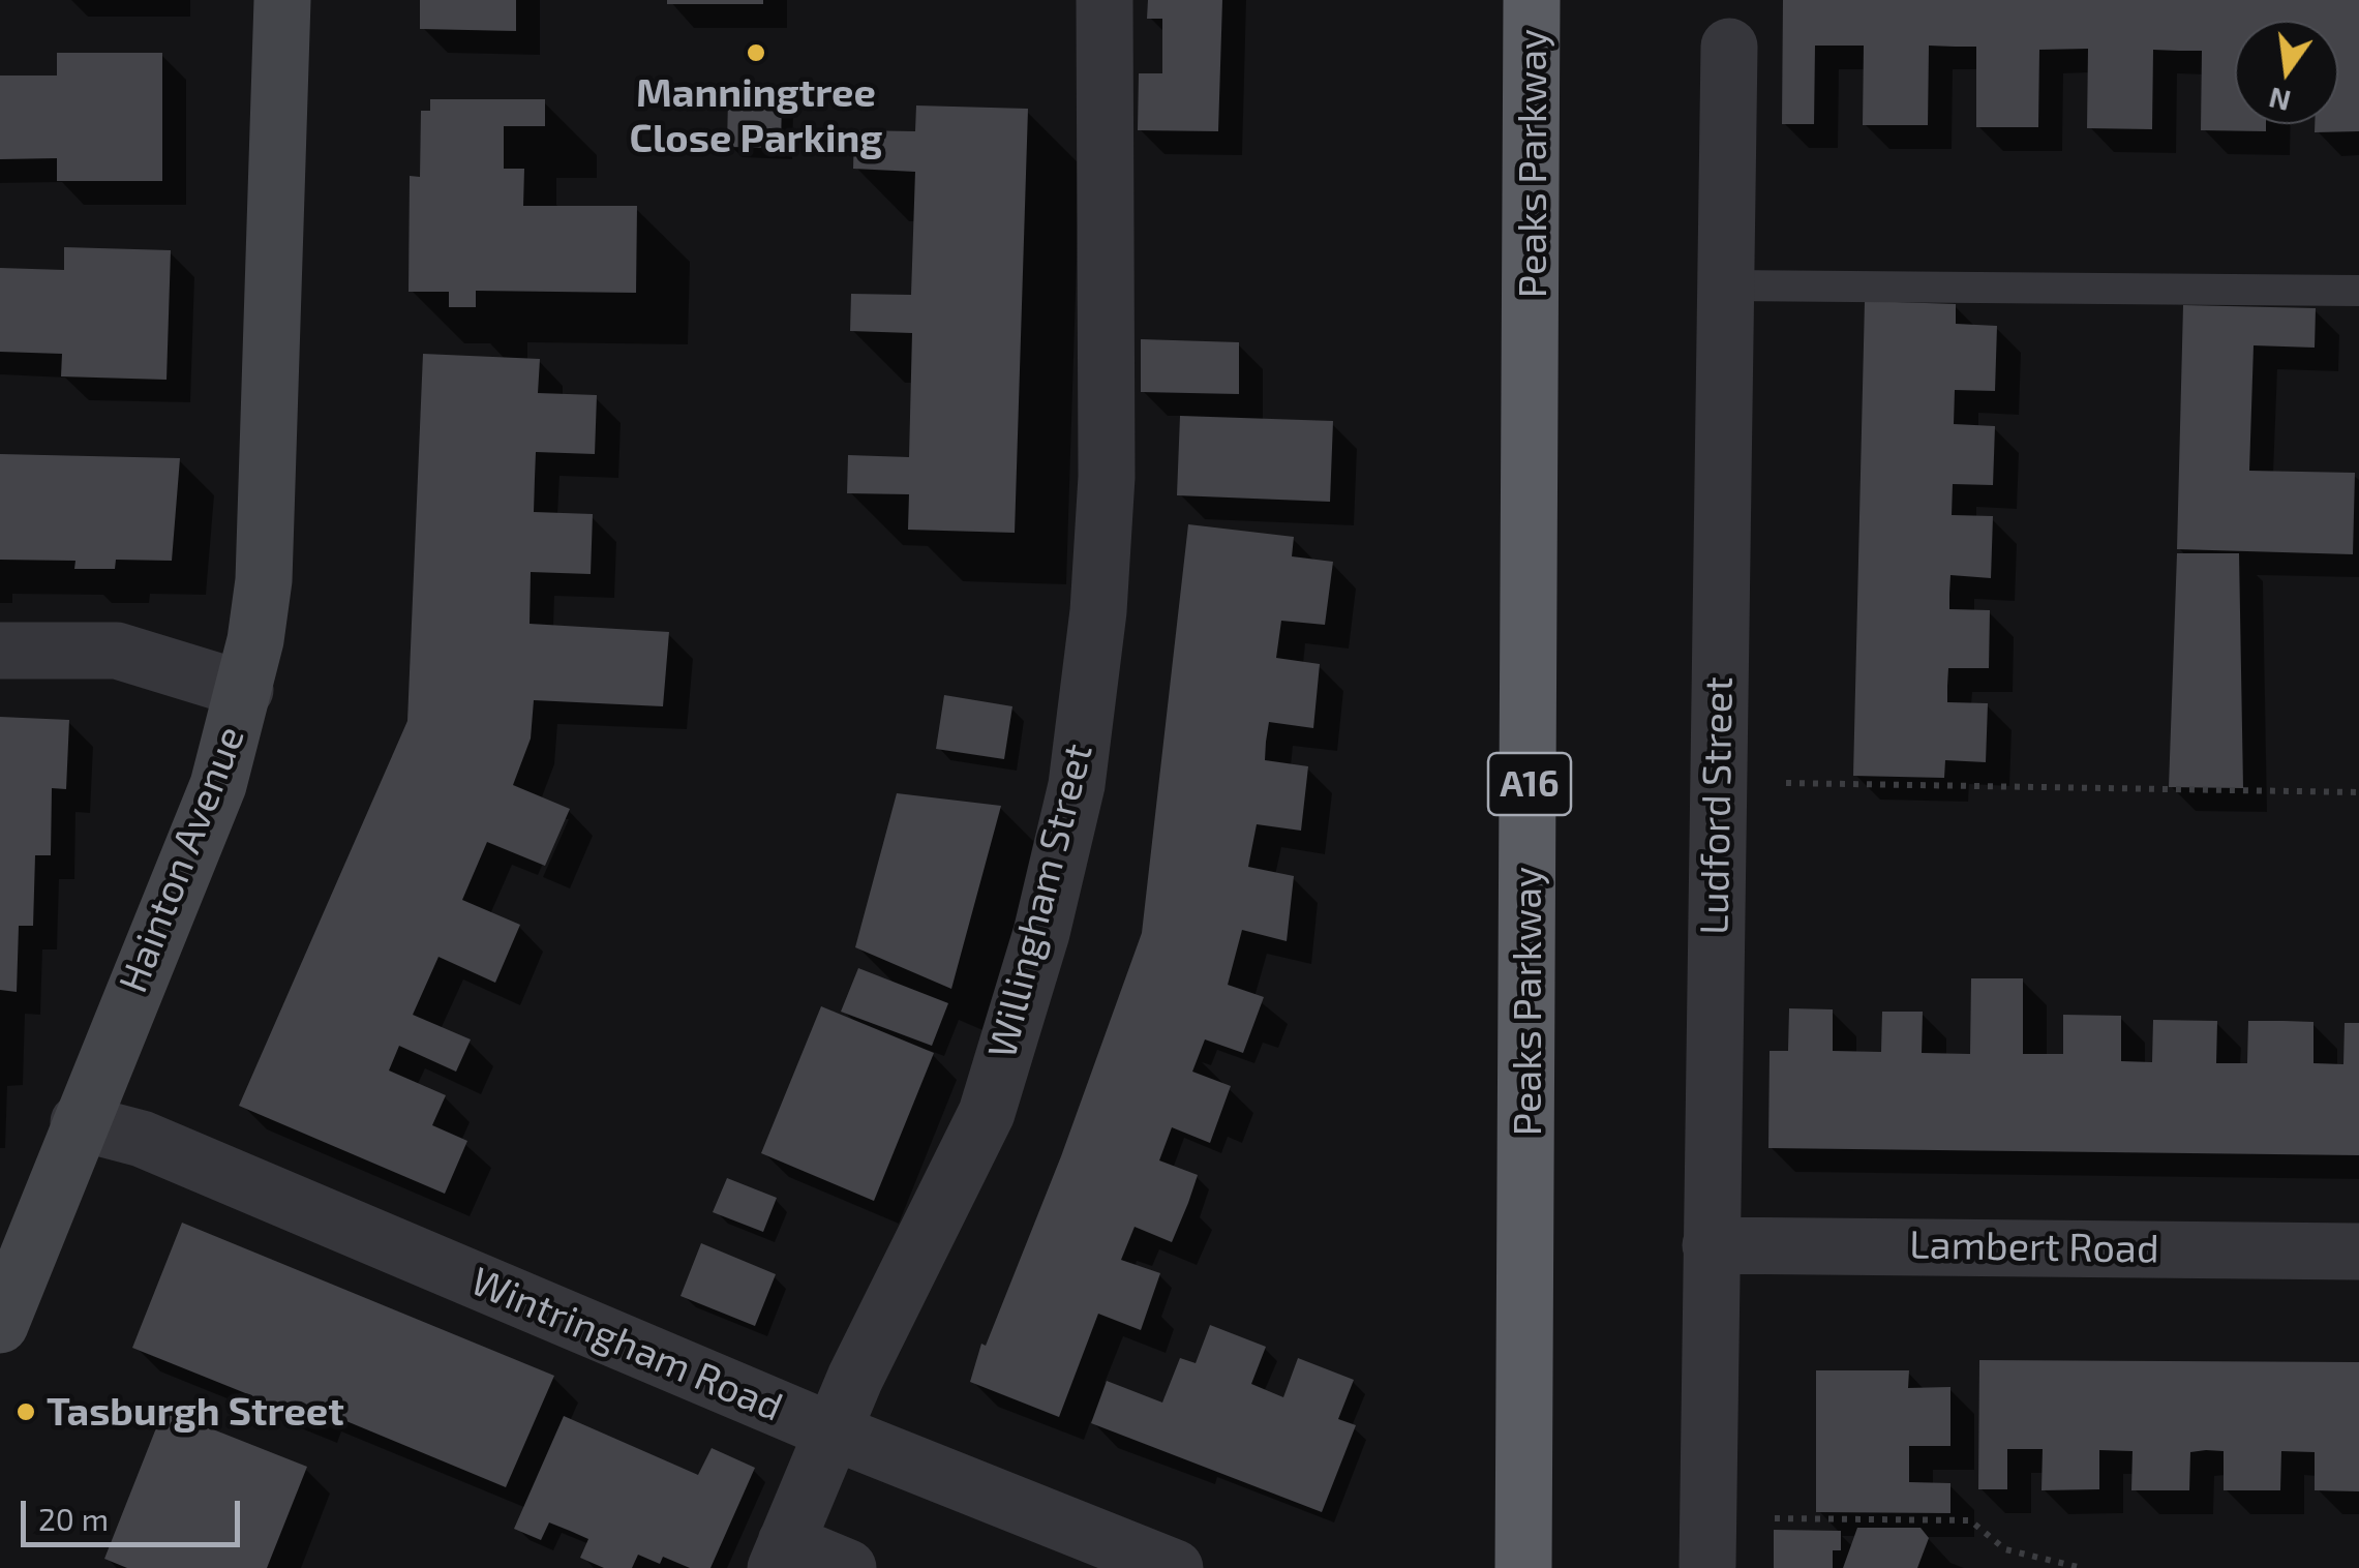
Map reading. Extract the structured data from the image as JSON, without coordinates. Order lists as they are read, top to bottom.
{
  "streets": {
    "highway": ["Peaks Parkway", "A16"],
    "main road": ["Hainton Avenue"],
    "street": [
      "Ludford Street",
      "Willingham Street",
      "Lambert Road",
      "Wintringham Road"
    ]
  },
  "crossings": [
    ["Ludford Street", "Lambert Road"],
    ["Hainton Avenue", "Wintringham Road"],
    ["Willingham Street", "Wintringham Road"]
  ],
  "places": ["Manningtree Close Parking", "Tasburgh Street"],
  "scale_bar": "20 m",
  "north": "bottom"
}
